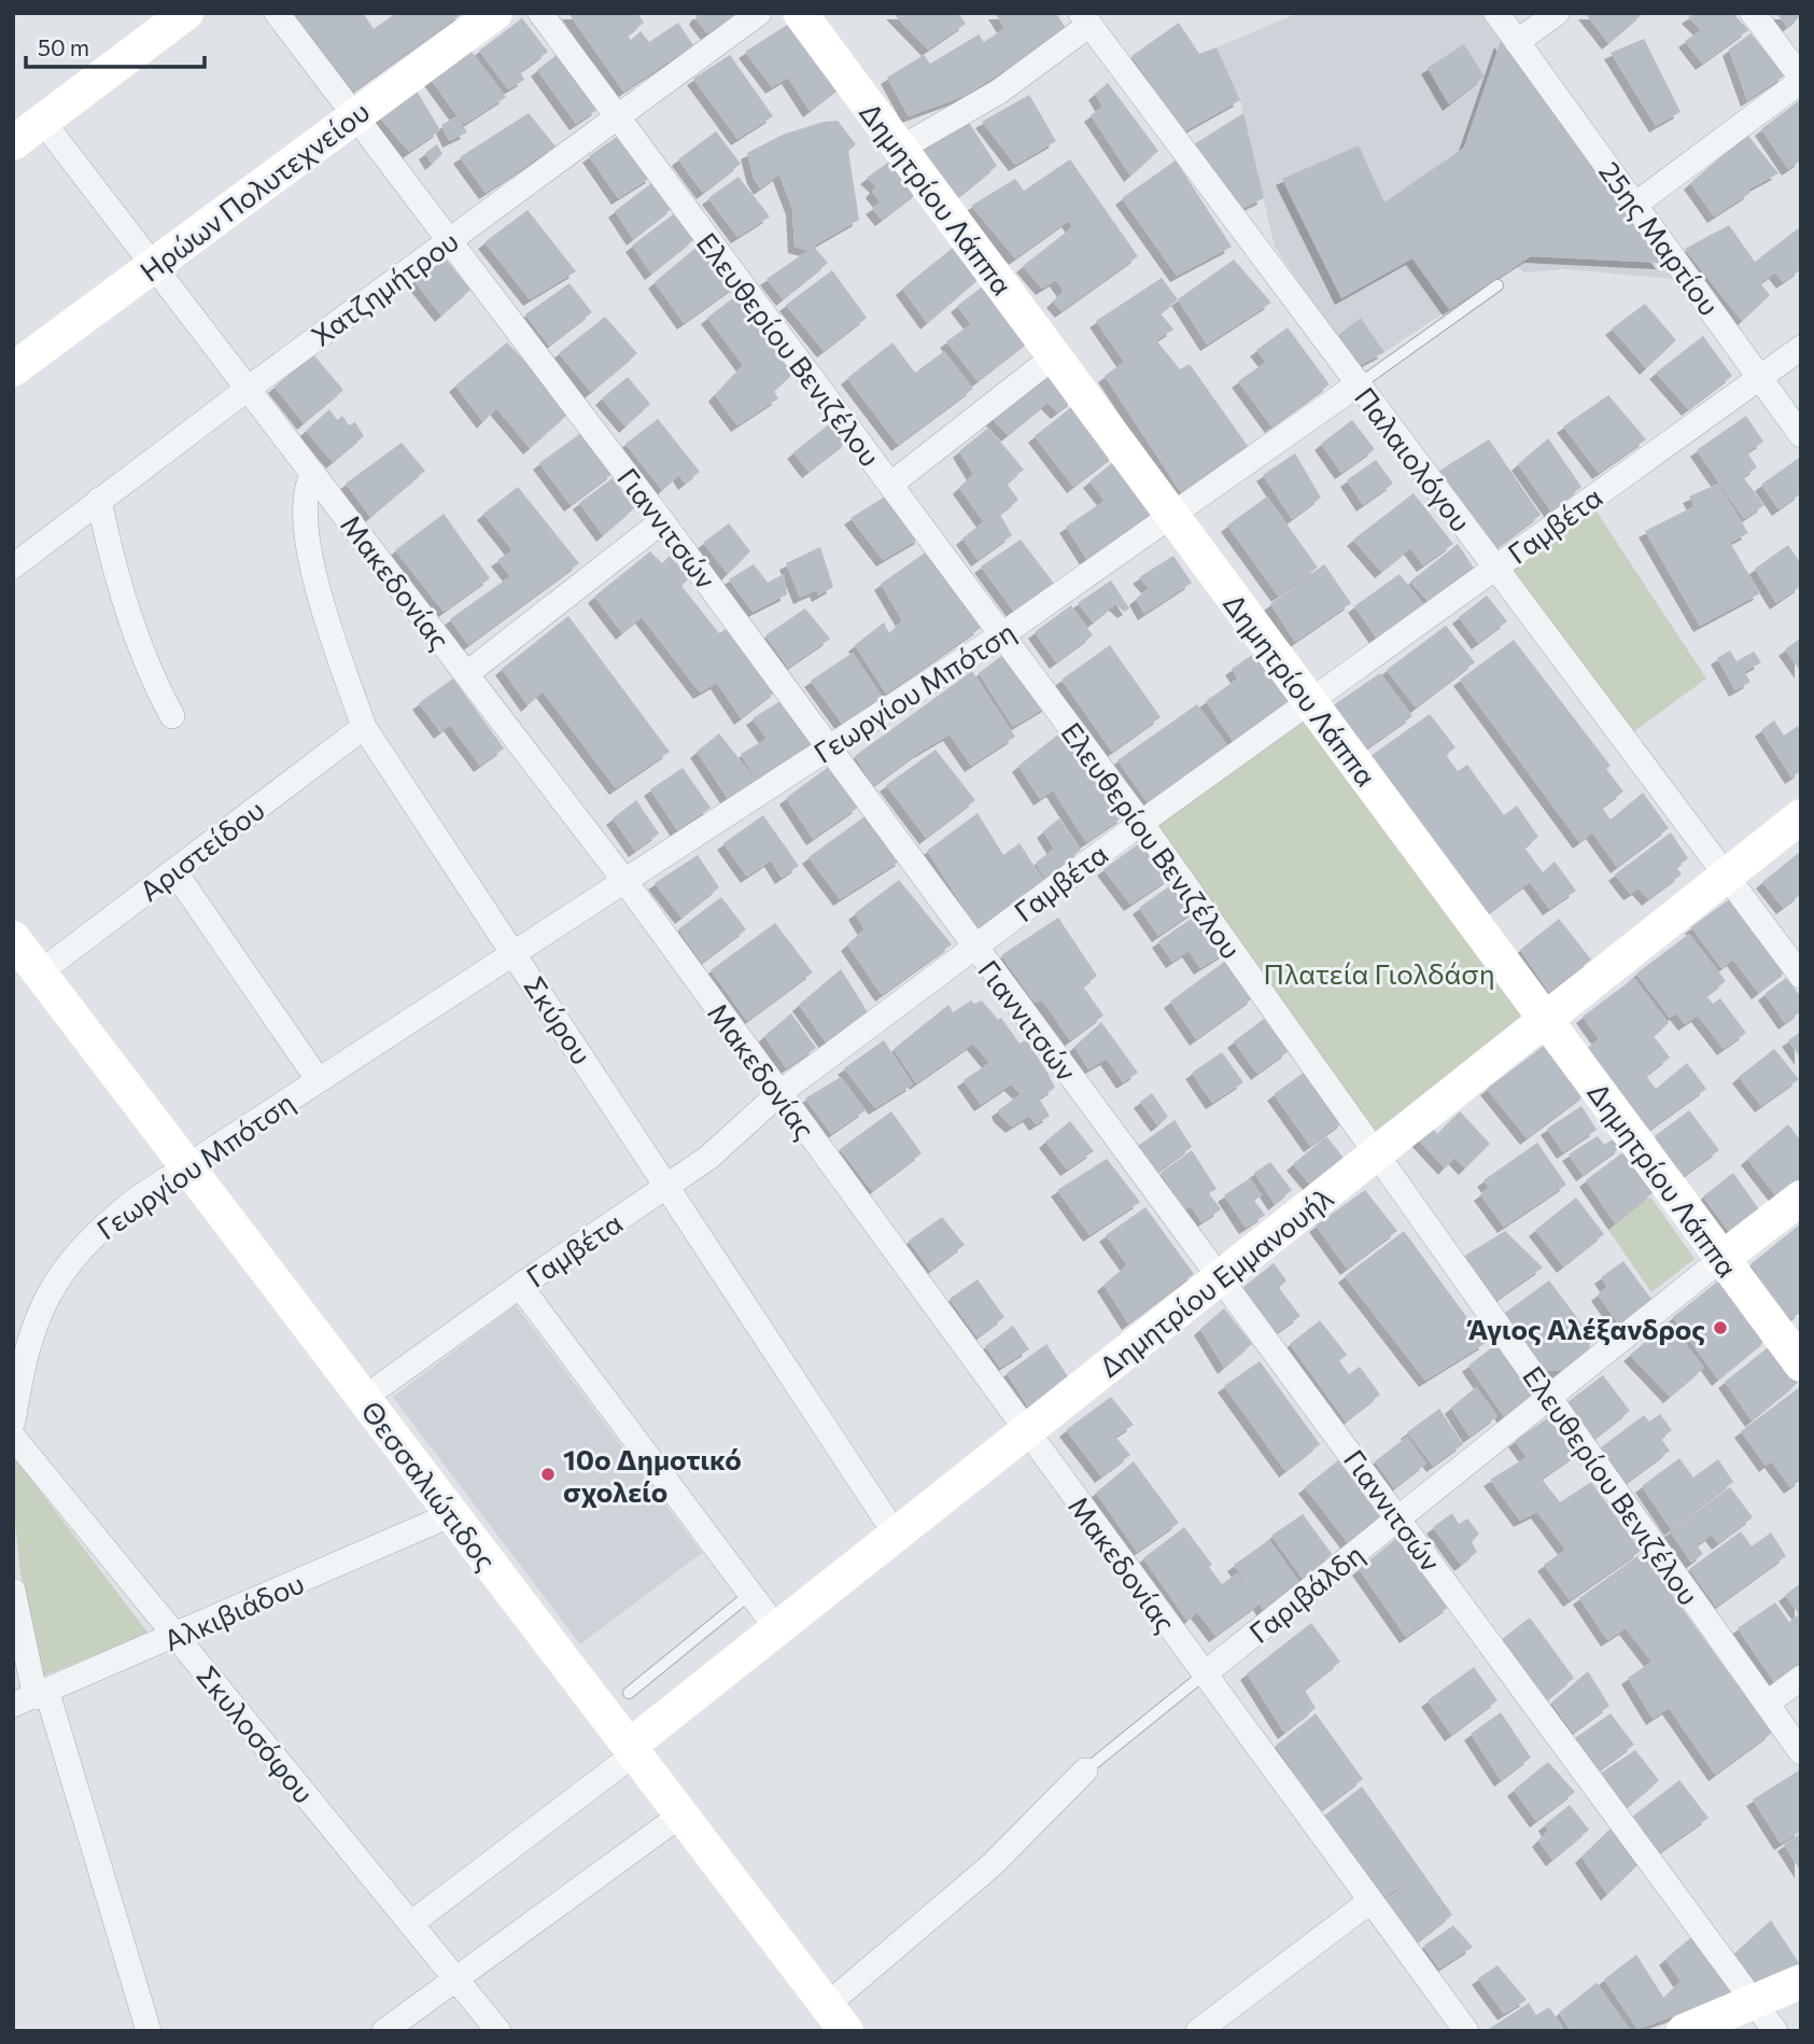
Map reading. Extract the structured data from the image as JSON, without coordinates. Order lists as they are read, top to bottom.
{
  "streets": {
    "street": [
      "Ηρώων Πολυτεχνείου",
      "Δημητρίου Λάππα",
      "25ης Μαρτίου",
      "Χατζημήτρου",
      "Ελευθερίου Βενιζέλου",
      "Παλαιολόγου",
      "Γαμβέτα",
      "Γιαννιτσών",
      "Μακεδονίας",
      "Γεωργίου Μπότση",
      "Αριστείδου",
      "Σκύρου",
      "Δημητρίου Εμμανουήλ",
      "Θεσσαλιώτιδος",
      "Γαριβάλδη",
      "Αλκιβιάδου",
      "Σκυλοσόφου"
    ]
  },
  "crossings": [
    ["Ηρώων Πολυτεχνείου", "Γιαννιτσών"],
    ["Ηρώων Πολυτεχνείου", "Μακεδονίας"],
    ["Δημητρίου Λάππα", "Γαμβέτα"],
    ["Δημητρίου Λάππα", "Γεωργίου Μπότση"],
    ["Δημητρίου Λάππα", "Δημητρίου Εμμανουήλ"],
    ["Δημητρίου Λάππα", "Γαριβάλδη"],
    ["25ης Μαρτίου", "Γαμβέτα"],
    ["Χατζημήτρου", "Ελευθερίου Βενιζέλου"],
    ["Χατζημήτρου", "Γιαννιτσών"],
    ["Χατζημήτρου", "Μακεδονίας"],
    ["Ελευθερίου Βενιζέλου", "Γαμβέτα"],
    ["Ελευθερίου Βενιζέλου", "Γεωργίου Μπότση"],
    ["Ελευθερίου Βενιζέλου", "Δημητρίου Εμμανουήλ"],
    ["Ελευθερίου Βενιζέλου", "Γαριβάλδη"],
    ["Παλαιολόγου", "Γαμβέτα"],
    ["Παλαιολόγου", "Γεωργίου Μπότση"],
    ["Παλαιολόγου", "Δημητρίου Εμμανουήλ"],
    ["Γαμβέτα", "Γιαννιτσών"],
    ["Γαμβέτα", "Μακεδονίας"],
    ["Γαμβέτα", "Σκύρου"],
    ["Γαμβέτα", "Θεσσαλιώτιδος"],
    ["Γιαννιτσών", "Γεωργίου Μπότση"],
    ["Γιαννιτσών", "Δημητρίου Εμμανουήλ"],
    ["Γιαννιτσών", "Γαριβάλδη"],
    ["Μακεδονίας", "Γεωργίου Μπότση"],
    ["Μακεδονίας", "Σκύρου"],
    ["Μακεδονίας", "Δημητρίου Εμμανουήλ"],
    ["Μακεδονίας", "Γαριβάλδη"],
    ["Γεωργίου Μπότση", "Αριστείδου"],
    ["Γεωργίου Μπότση", "Σκύρου"],
    ["Γεωργίου Μπότση", "Θεσσαλιώτιδος"],
    ["Αριστείδου", "Σκύρου"],
    ["Αριστείδου", "Θεσσαλιώτιδος"],
    ["Σκύρου", "Δημητρίου Εμμανουήλ"],
    ["Δημητρίου Εμμανουήλ", "Θεσσαλιώτιδος"],
    ["Θεσσαλιώτιδος", "Γαριβάλδη"],
    ["Θεσσαλιώτιδος", "Αλκιβιάδου"],
    ["Αλκιβιάδου", "Σκυλοσόφου"]
  ],
  "parks": ["Πλατεία Γιολδάση"],
  "places": ["Άγιος Αλέξανδρος", "10ο Δημοτικό σχολείο"],
  "scale_bar": "50 m"
}
